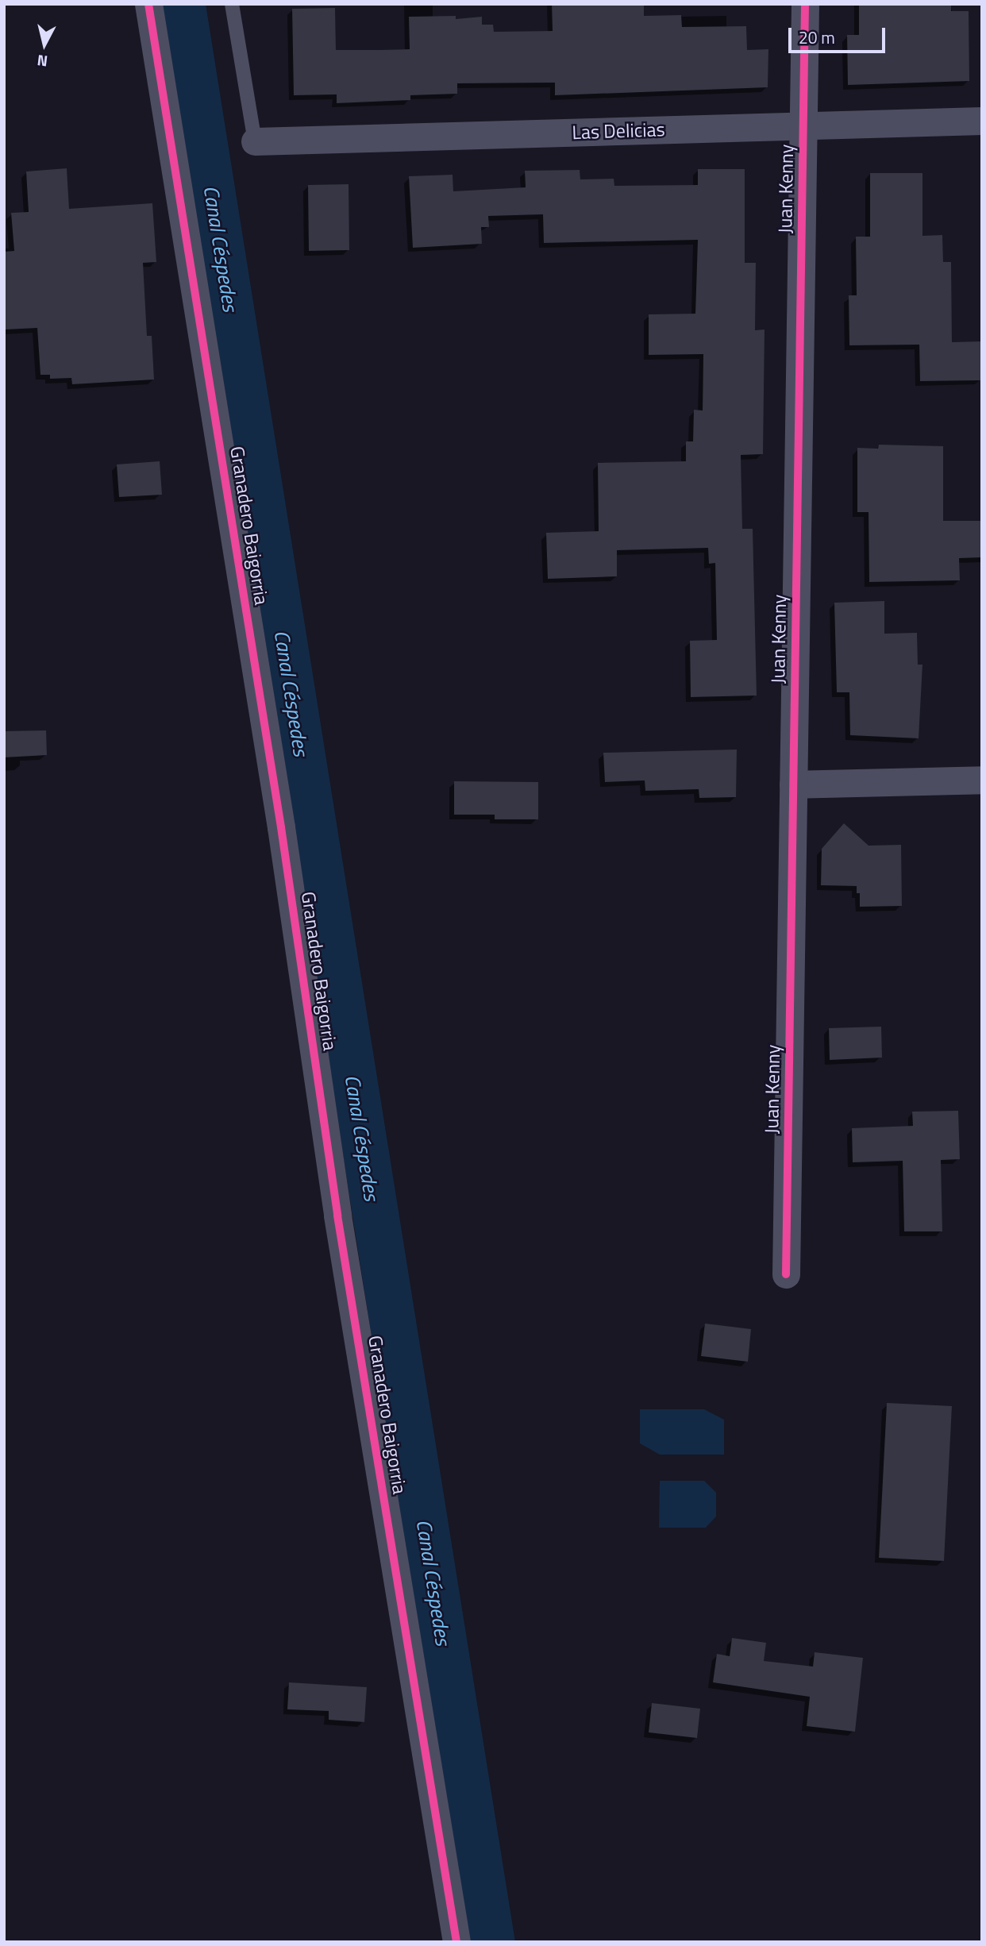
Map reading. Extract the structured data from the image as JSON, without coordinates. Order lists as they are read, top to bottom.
{
  "streets": {
    "street": ["Las Delicias", "Juan Kenny", "Granadero Baigorria"]
  },
  "crossings": [
    ["Las Delicias", "Juan Kenny"]
  ],
  "water": ["Canal Céspedes"],
  "scale_bar": "20 m",
  "north": "bottom"
}
